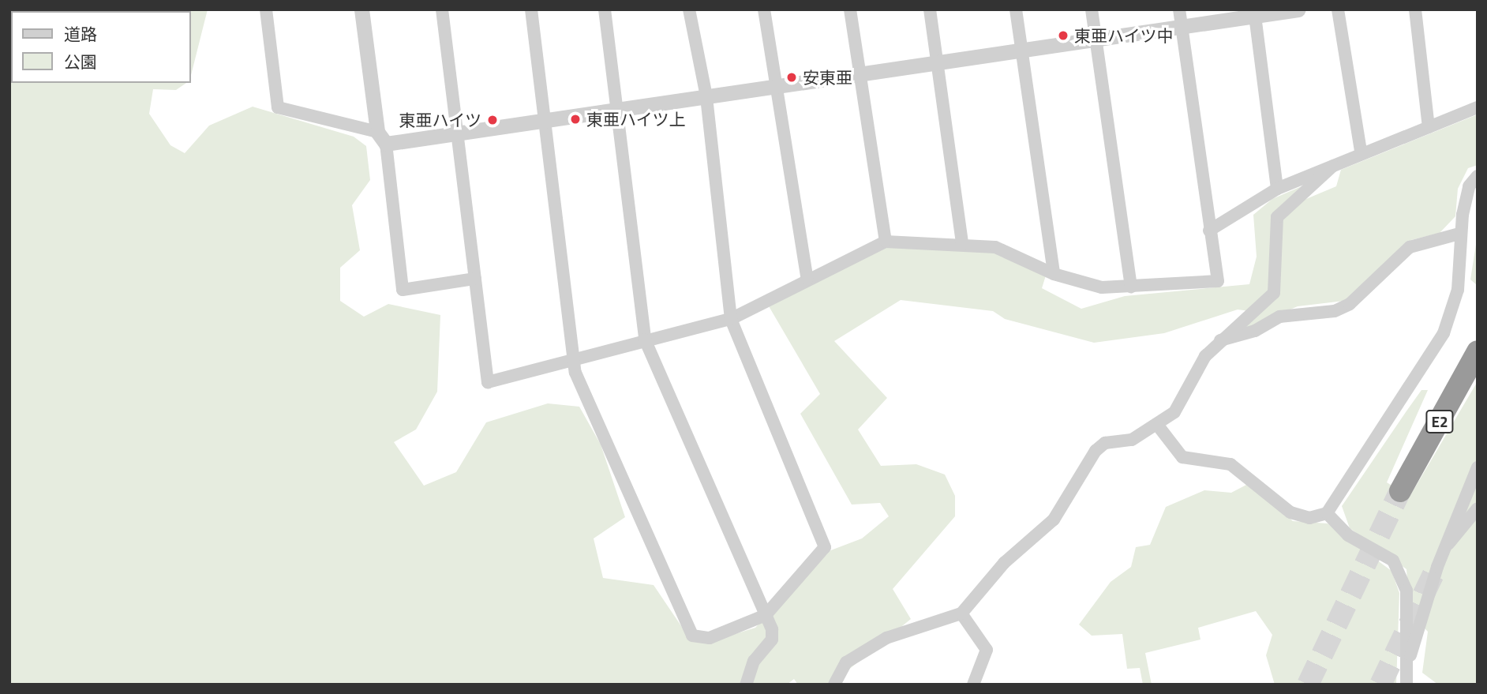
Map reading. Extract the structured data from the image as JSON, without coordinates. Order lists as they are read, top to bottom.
{
  "streets": {
    "highway": ["E2"]
  },
  "places": [
    "東亜ハイツ中",
    "安東亜",
    "東亜ハイツ上",
    "東亜ハイツ"
  ],
  "legend": ["道路", "公園"]
}
